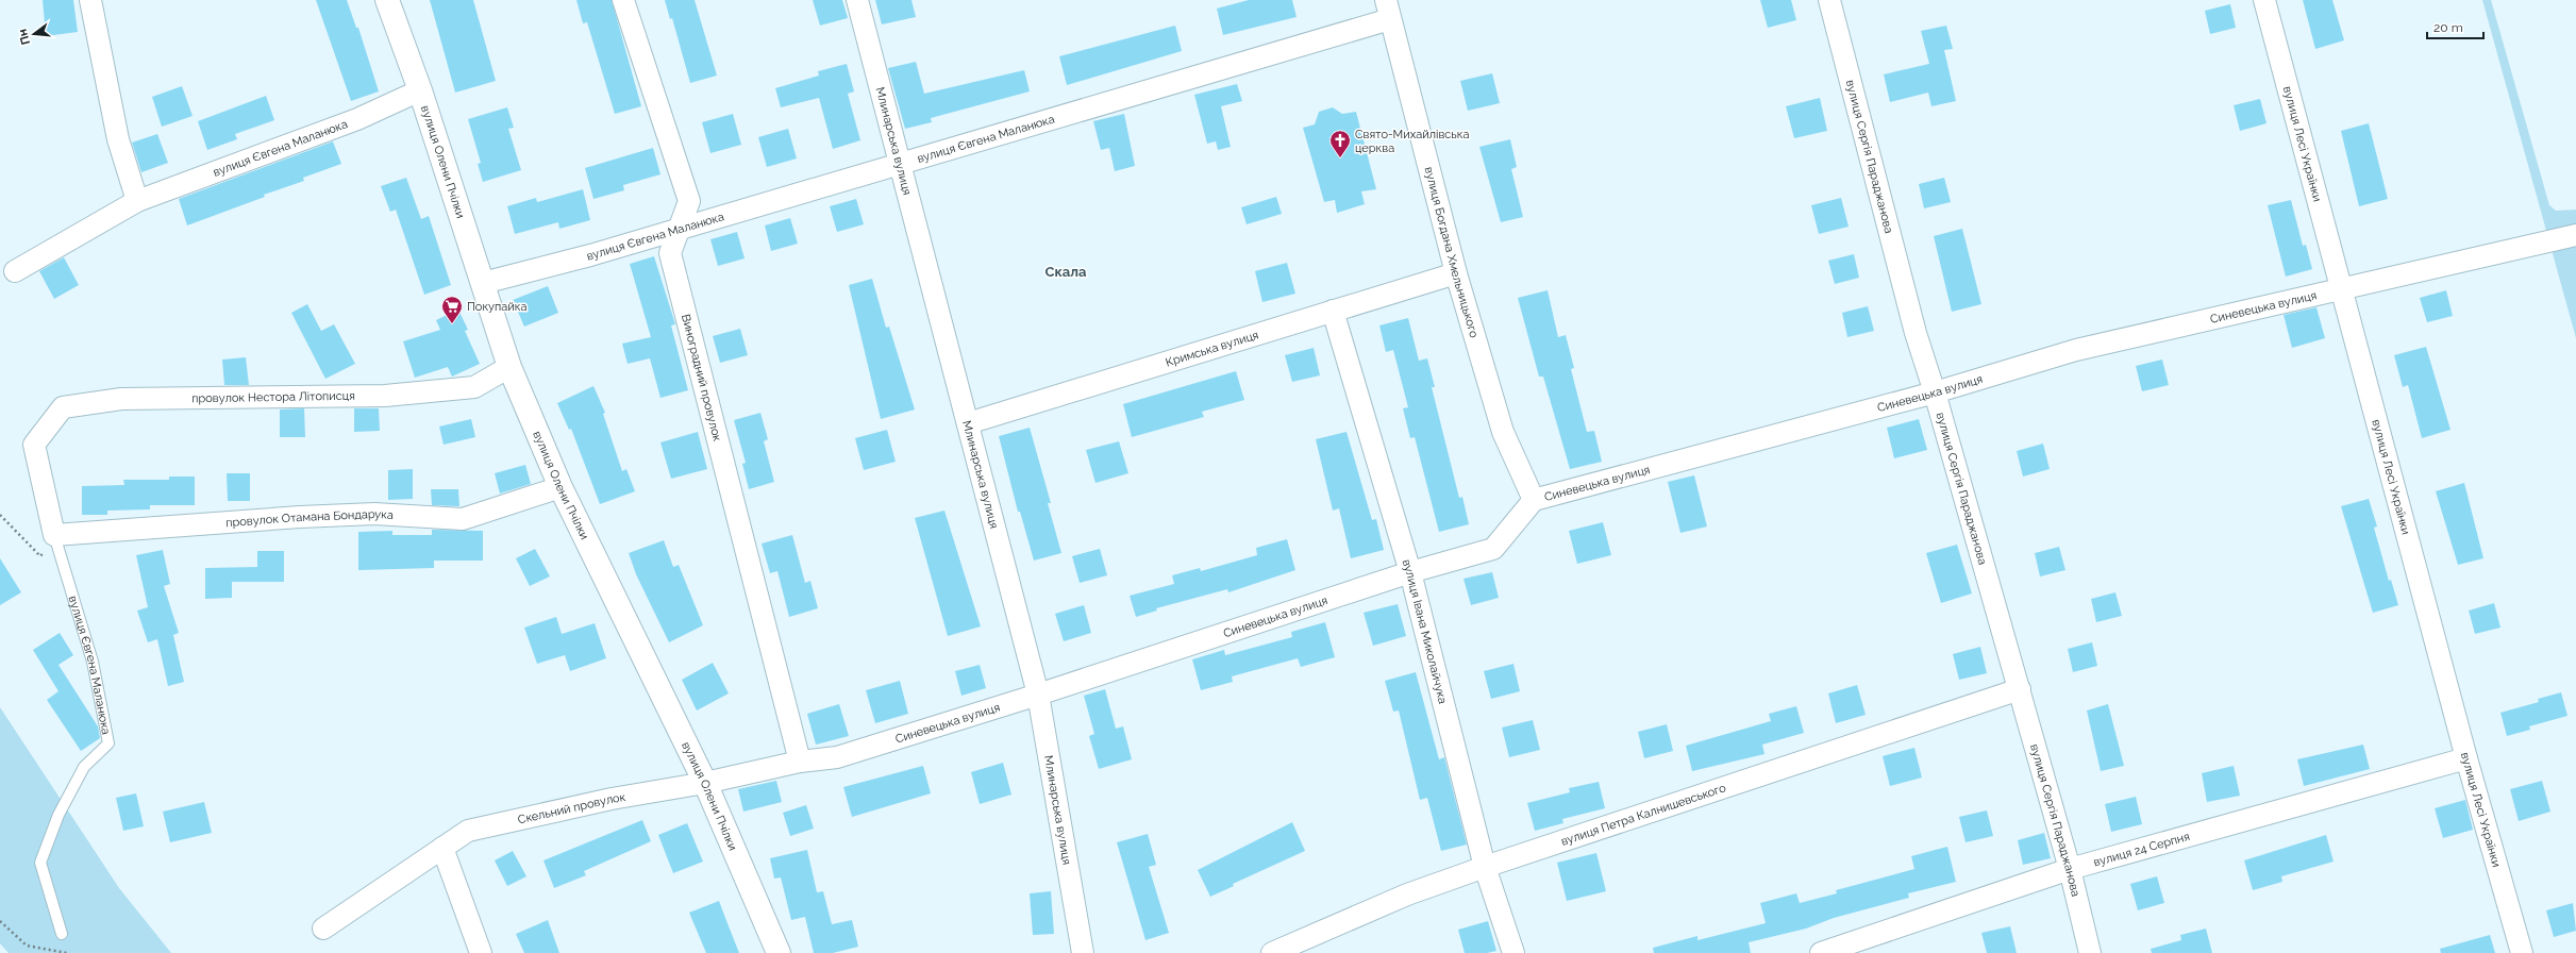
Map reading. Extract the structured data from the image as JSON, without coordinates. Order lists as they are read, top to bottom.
{
  "streets": {
    "street": [
      "вулиця Євгена Маланюка",
      "Млинарська вулиця",
      "вулиця Лесі Українки",
      "вулиця Сергія Параджанова",
      "вулиця Олени Пчілки",
      "вулиця Богдана Хмельницького",
      "Синевецька вулиця",
      "Кримська вулиця",
      "Виноградний провулок",
      "провулок Нестора Літописця",
      "провулок Отамана Бондарука",
      "вулиця Івана Миколайчука",
      "Скельний провулок",
      "вулиця Петра Калнишевського",
      "вулиця 24 Серпня"
    ]
  },
  "crossings": [
    ["вулиця Євгена Маланюка", "Млинарська вулиця"],
    ["вулиця Євгена Маланюка", "вулиця Олени Пчілки"],
    ["вулиця Євгена Маланюка", "вулиця Богдана Хмельницького"],
    ["вулиця Євгена Маланюка", "Виноградний провулок"],
    ["вулиця Євгена Маланюка", "провулок Нестора Літописця"],
    ["вулиця Євгена Маланюка", "провулок Отамана Бондарука"],
    ["Млинарська вулиця", "Синевецька вулиця"],
    ["Млинарська вулиця", "Кримська вулиця"],
    ["вулиця Лесі Українки", "Синевецька вулиця"],
    ["вулиця Лесі Українки", "вулиця 24 Серпня"],
    ["вулиця Сергія Параджанова", "Синевецька вулиця"],
    ["вулиця Сергія Параджанова", "вулиця Петра Калнишевського"],
    ["вулиця Сергія Параджанова", "вулиця 24 Серпня"],
    ["вулиця Олени Пчілки", "Синевецька вулиця"],
    ["вулиця Олени Пчілки", "провулок Нестора Літописця"],
    ["вулиця Олени Пчілки", "провулок Отамана Бондарука"],
    ["вулиця Олени Пчілки", "Скельний провулок"],
    ["вулиця Богдана Хмельницького", "Синевецька вулиця"],
    ["вулиця Богдана Хмельницького", "Кримська вулиця"],
    ["Синевецька вулиця", "Виноградний провулок"],
    ["Синевецька вулиця", "вулиця Івана Миколайчука"],
    ["Синевецька вулиця", "Скельний провулок"],
    ["Кримська вулиця", "вулиця Івана Миколайчука"],
    ["вулиця Івана Миколайчука", "вулиця Петра Калнишевського"]
  ],
  "districts": ["Скала"],
  "places": {
    "church": ["Свято-Михайлівська церква"],
    "supermarket": ["Покупайка"]
  },
  "scale_bar": "20 m",
  "north": "left"
}
